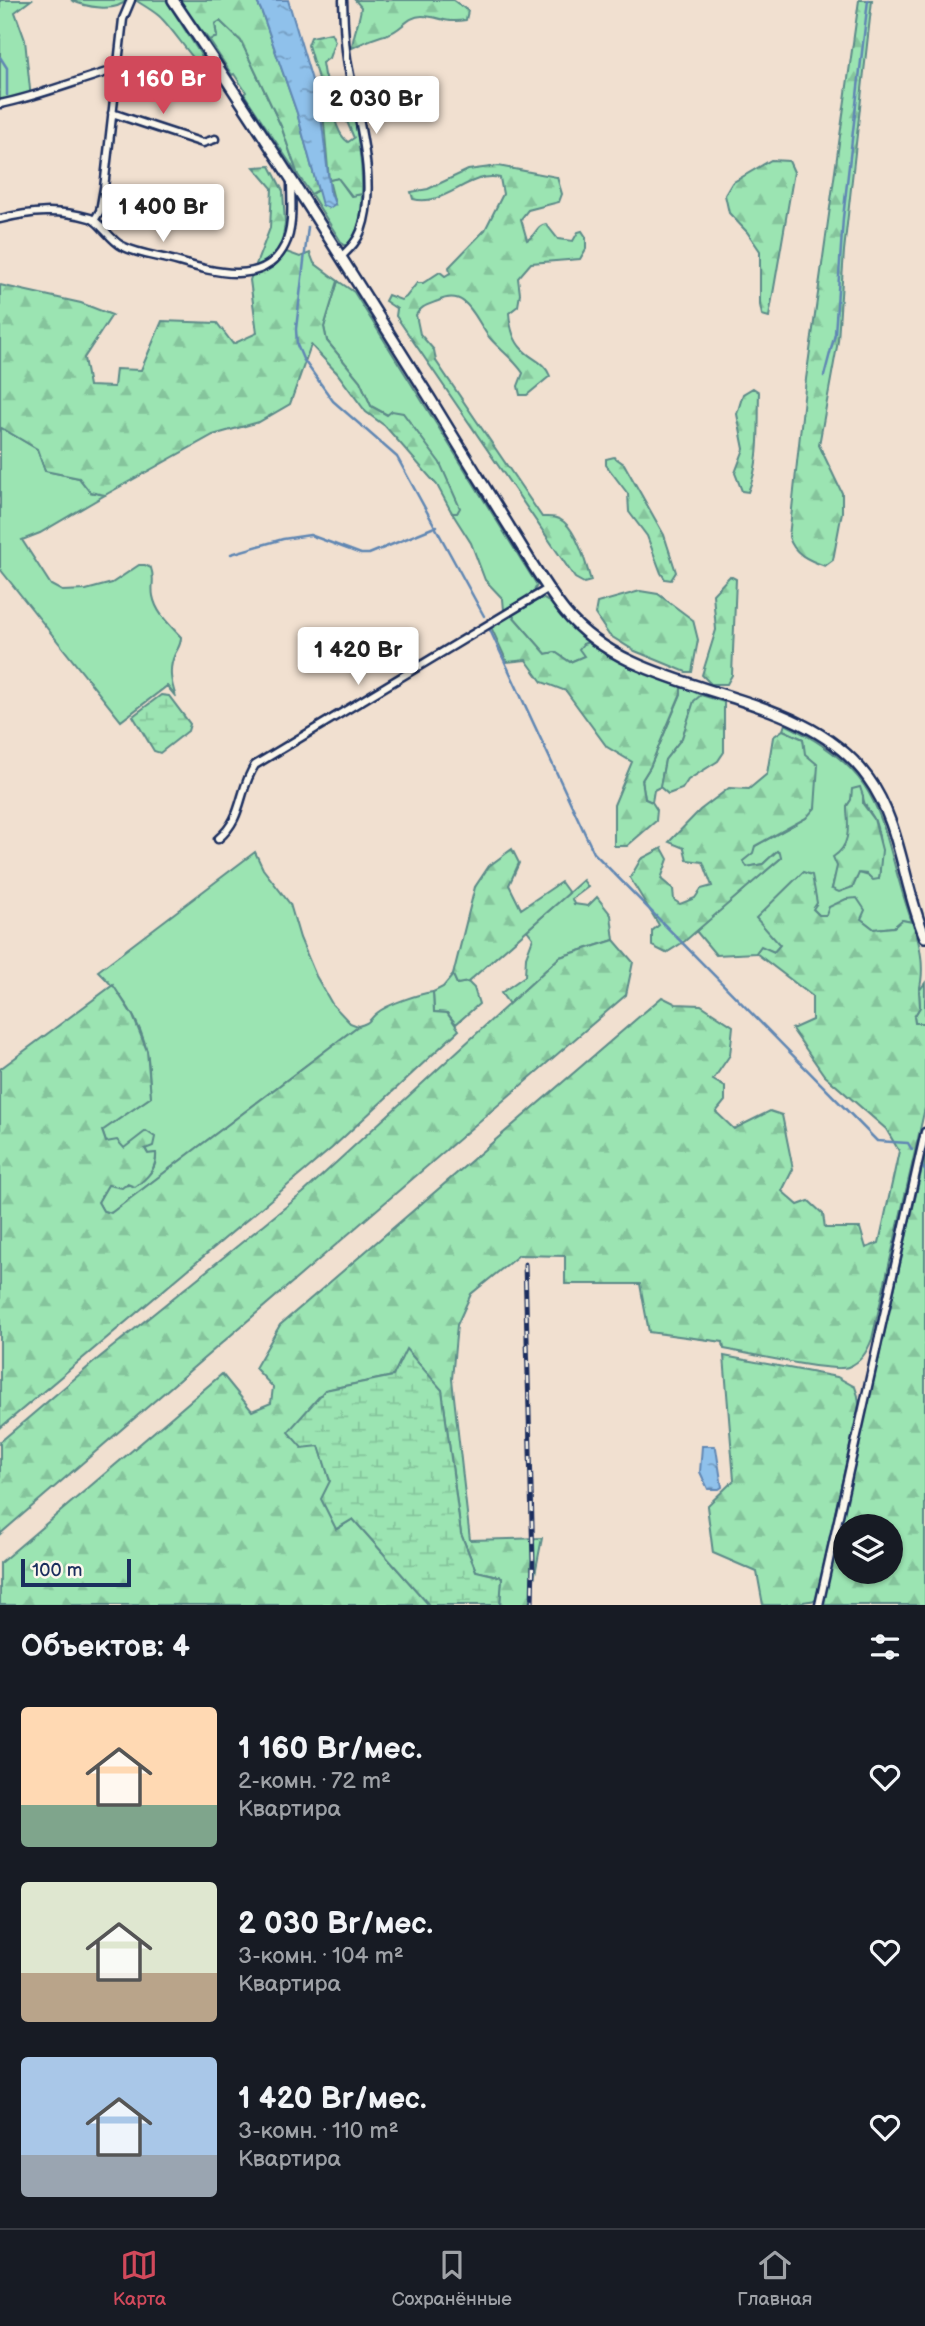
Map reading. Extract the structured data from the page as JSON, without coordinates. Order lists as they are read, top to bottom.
{
  "scale_bar": "100 m",
  "page": {
    "price": [
      "1 160 Br",
      "2 030 Br",
      "1 400 Br",
      "1 420 Br"
    ],
    "scale": "100 m",
    "heading": "Объектов: 4",
    "list": [
      {
        "name": "1 160 Br/мес.",
        "note": "2-комн. · 72 m² · Квартира"
      },
      {
        "name": "2 030 Br/мес.",
        "note": "3-комн. · 104 m² · Квартира"
      },
      {
        "name": "1 420 Br/мес.",
        "note": "3-комн. · 110 m² · Квартира"
      }
    ],
    "tabs": ["Карта", "Сохранённые", "Главная"]
  }
}
